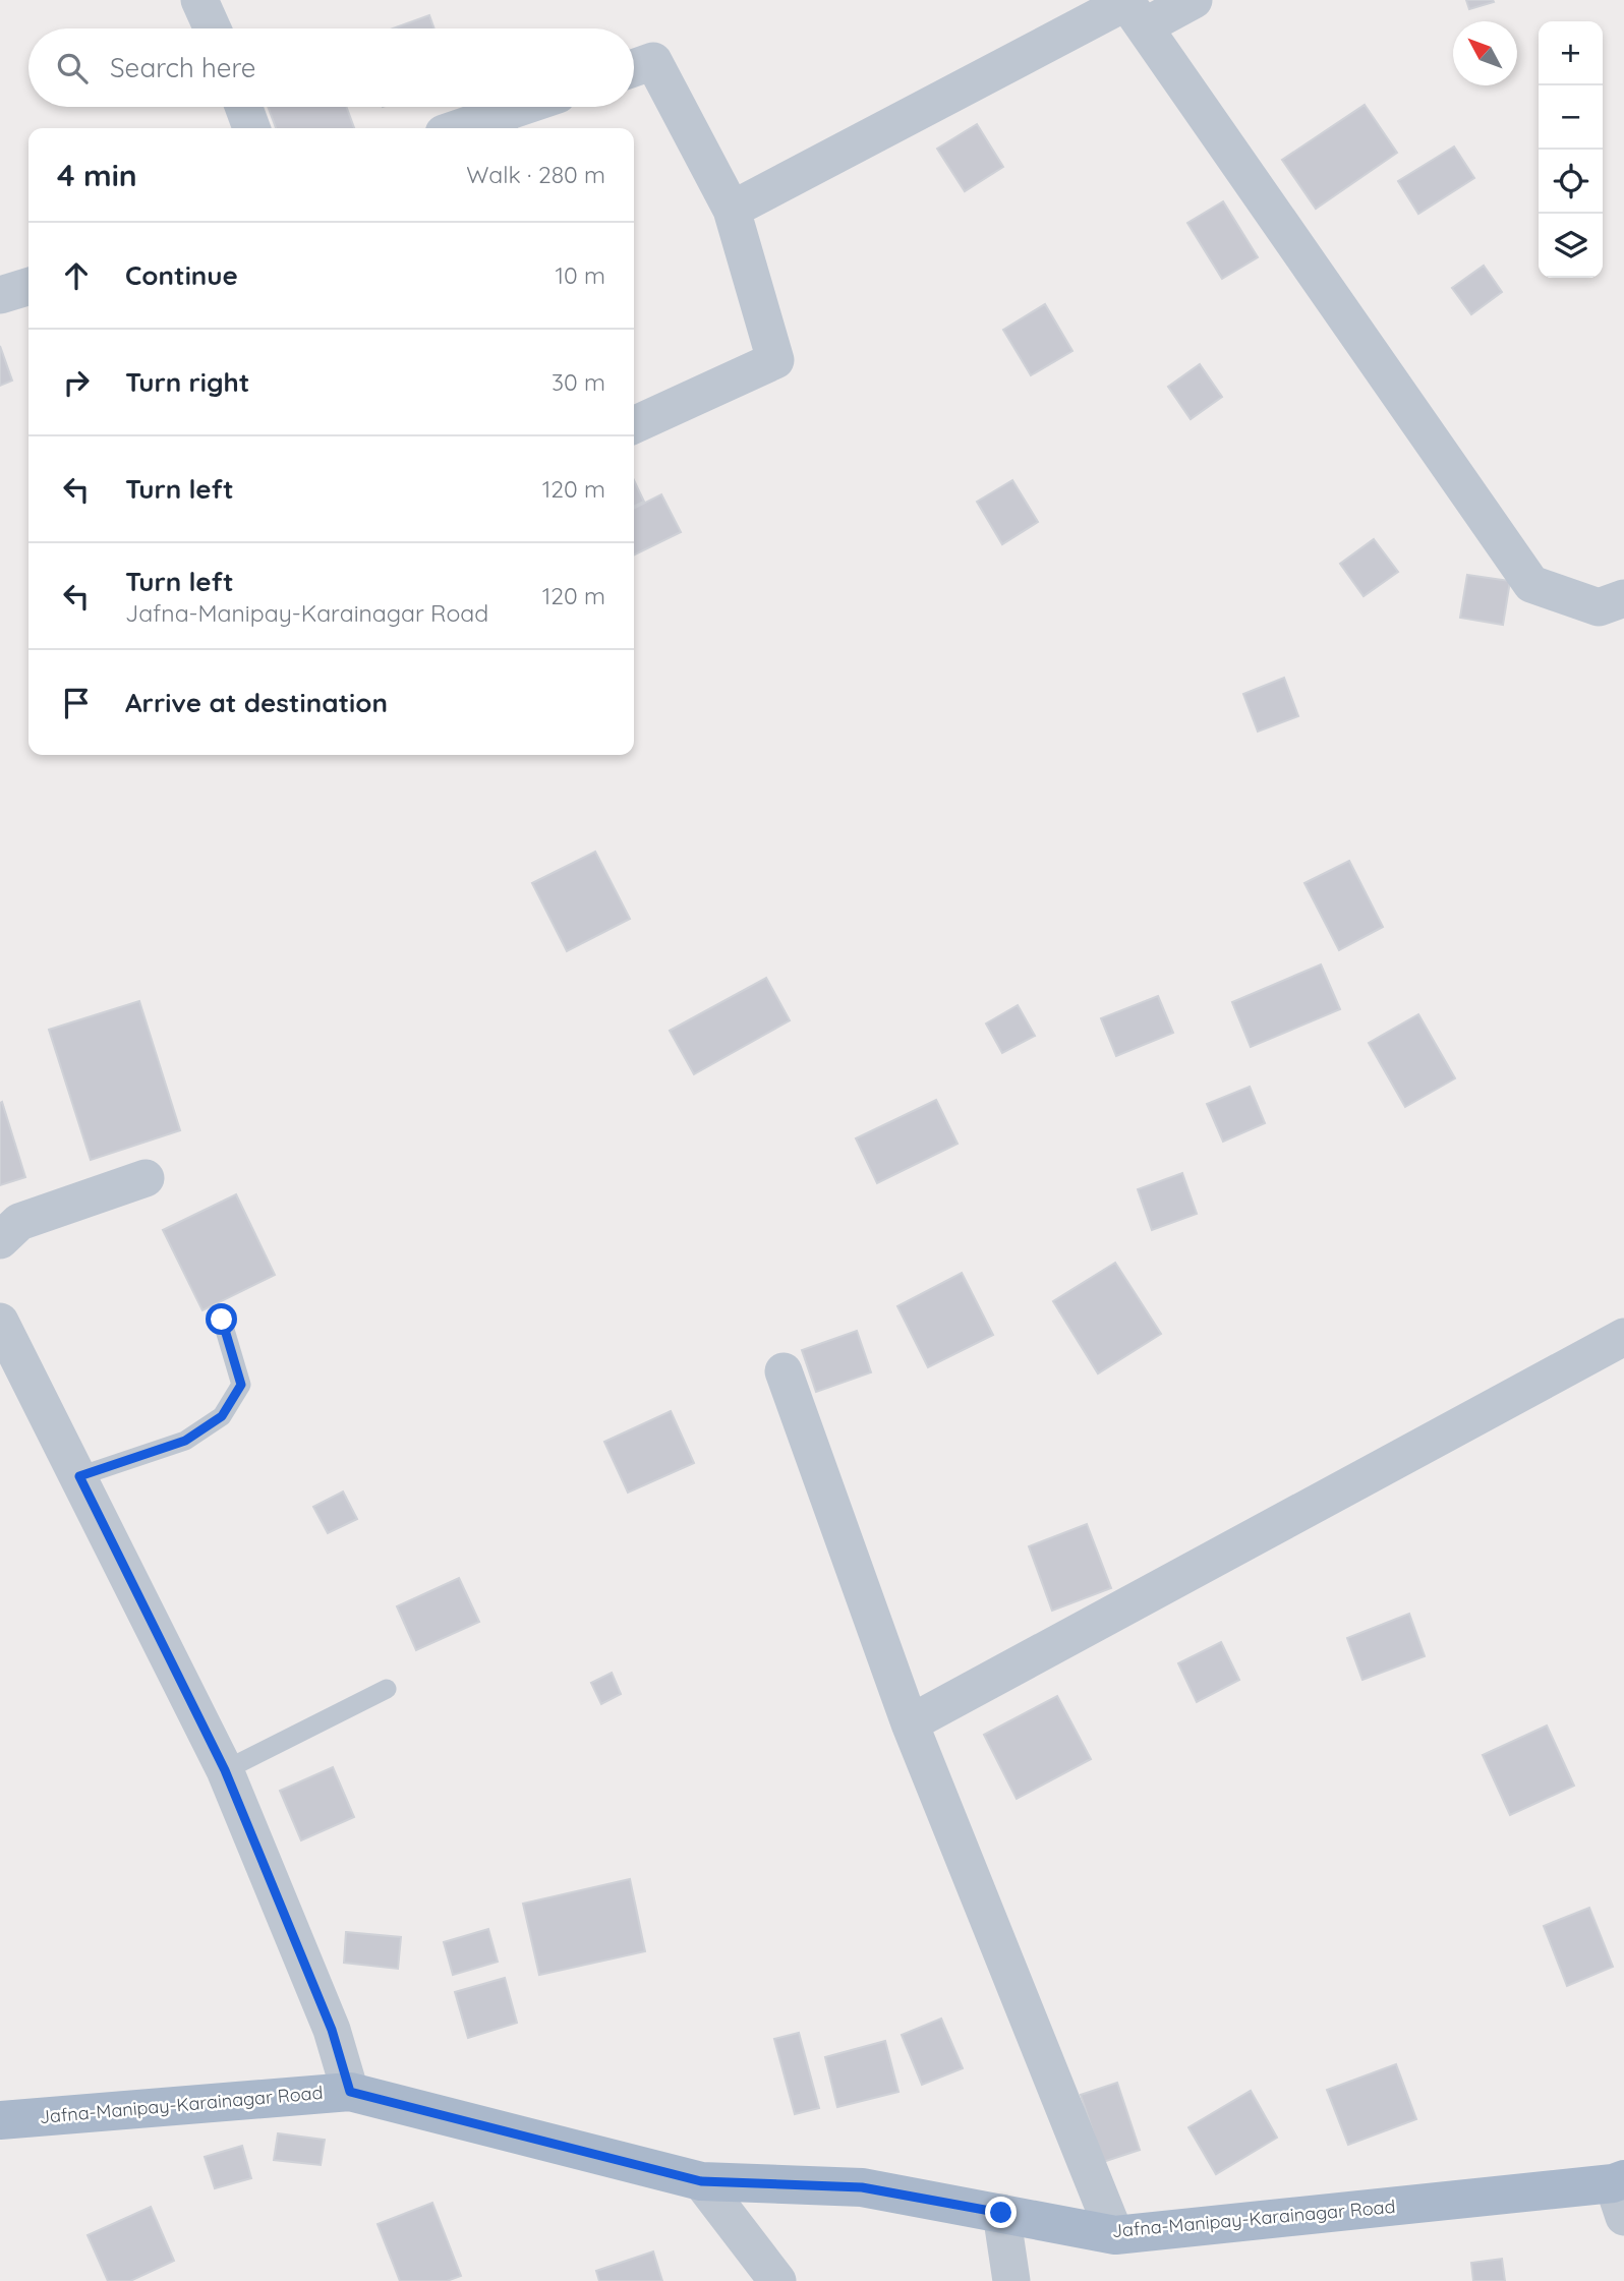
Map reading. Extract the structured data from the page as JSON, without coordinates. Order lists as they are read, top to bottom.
{
  "streets": {
    "main road": ["Jafna-Manipay-Karainagar Road"]
  },
  "north": "top left",
  "page": {
    "map_buttons": ["+", "−"],
    "search": "Search here",
    "heading": ["4 min", "Walk · 280 m"],
    "list": [
      ["Continue", "10 m"],
      ["Turn right", "30 m"],
      ["Turn left", "120 m"],
      ["Turn left", "Jafna-Manipay-Karainagar Road", "120 m"],
      "Arrive at destination"
    ]
  }
}
